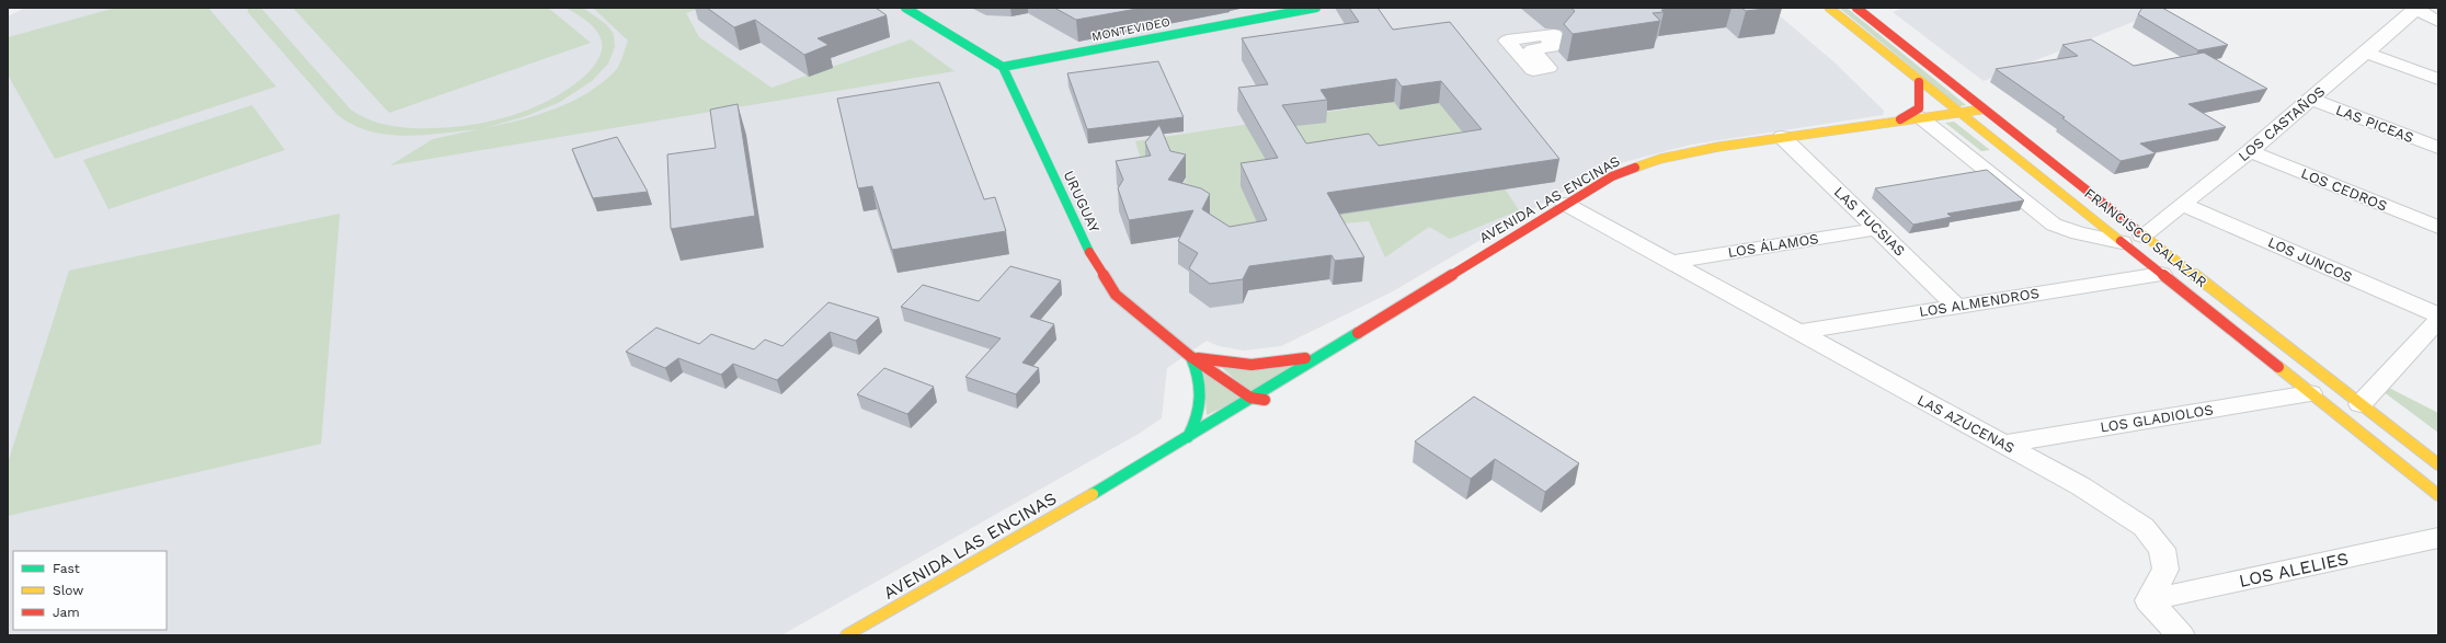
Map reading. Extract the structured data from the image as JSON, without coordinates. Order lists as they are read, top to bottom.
{
  "streets": {
    "main road": [
      "MONTEVIDEO",
      "AVENIDA LAS ENCINAS",
      "URUGUAY",
      "FRANCISCO SALAZAR"
    ],
    "street": [
      "LOS CASTAÑOS",
      "LAS PICEAS",
      "LOS CEDROS",
      "LAS FUCSIAS",
      "LOS ÁLAMOS",
      "LOS JUNCOS",
      "LOS ALMENDROS",
      "LOS GLADIOLOS",
      "LAS AZUCENAS",
      "LOS ALELIES"
    ]
  },
  "crossings": [
    ["MONTEVIDEO", "URUGUAY"],
    ["LOS CASTAÑOS", "LAS PICEAS"],
    ["LOS CASTAÑOS", "LOS CEDROS"],
    ["LOS CASTAÑOS", "FRANCISCO SALAZAR"],
    ["LOS CASTAÑOS", "LOS JUNCOS"],
    ["AVENIDA LAS ENCINAS", "URUGUAY"],
    ["AVENIDA LAS ENCINAS", "LAS FUCSIAS"],
    ["AVENIDA LAS ENCINAS", "FRANCISCO SALAZAR"],
    ["AVENIDA LAS ENCINAS", "LAS AZUCENAS"],
    ["LAS FUCSIAS", "LOS ÁLAMOS"],
    ["LAS FUCSIAS", "LOS ALMENDROS"],
    ["FRANCISCO SALAZAR", "LOS ALMENDROS"],
    ["FRANCISCO SALAZAR", "LOS GLADIOLOS"],
    ["LOS ÁLAMOS", "LAS AZUCENAS"],
    ["LOS ALMENDROS", "LAS AZUCENAS"],
    ["LOS GLADIOLOS", "LAS AZUCENAS"],
    ["LAS AZUCENAS", "LOS ALELIES"]
  ],
  "legend": ["Fast", "Slow", "Jam"]
}
